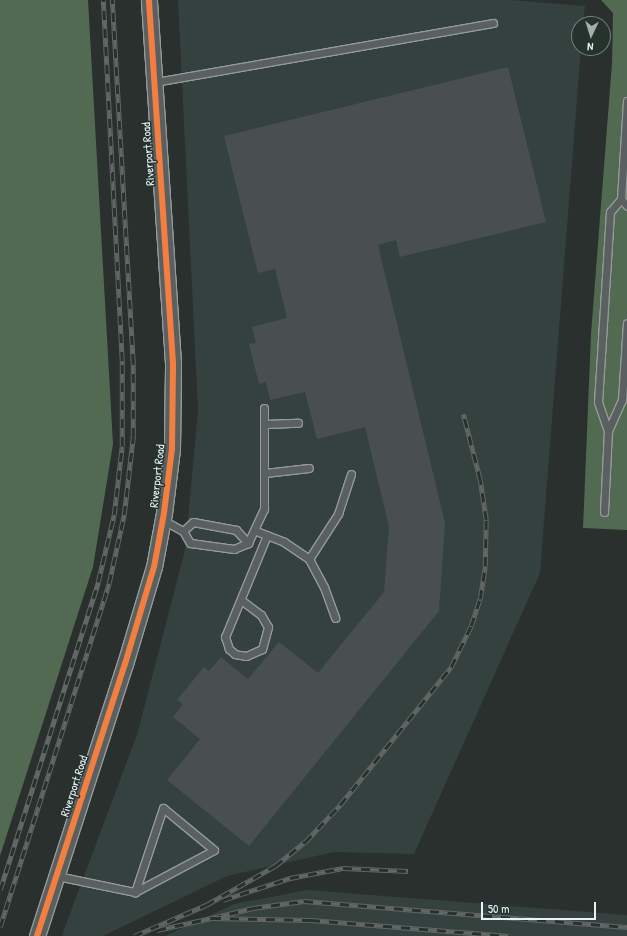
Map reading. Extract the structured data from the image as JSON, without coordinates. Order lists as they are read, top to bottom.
{
  "streets": {
    "street": ["Riverport Road"]
  },
  "scale_bar": "50 m",
  "north": "bottom"
}
